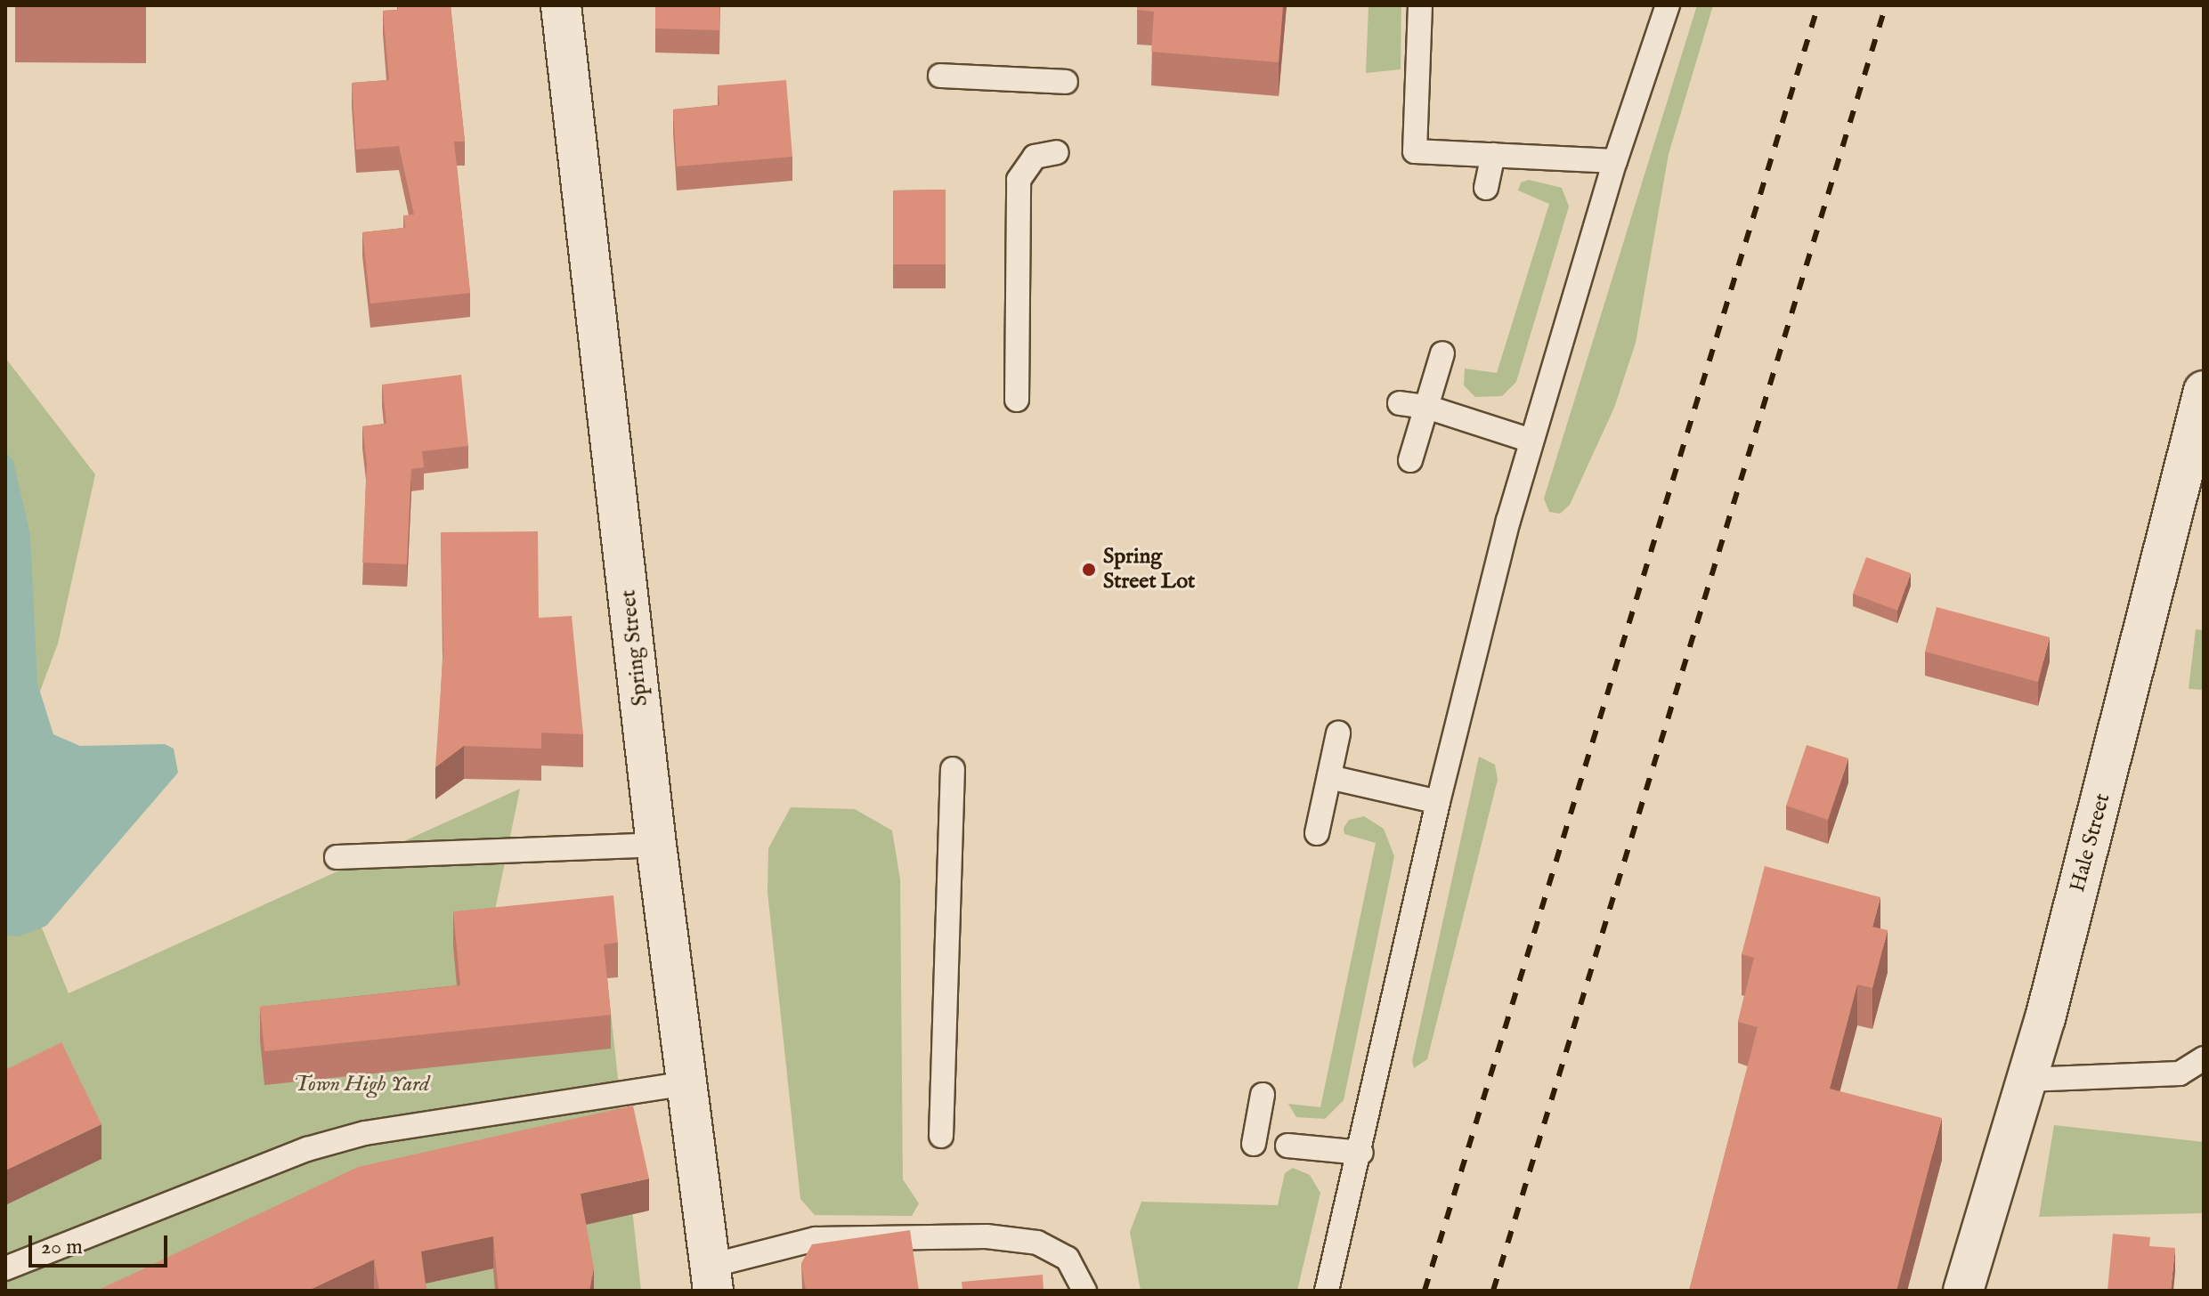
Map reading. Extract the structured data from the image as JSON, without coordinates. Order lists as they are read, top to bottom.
{
  "streets": {
    "street": ["Spring Street", "Hale Street"]
  },
  "parks": ["Town High Yard"],
  "places": ["Spring Street Lot"],
  "scale_bar": "20 m"
}
